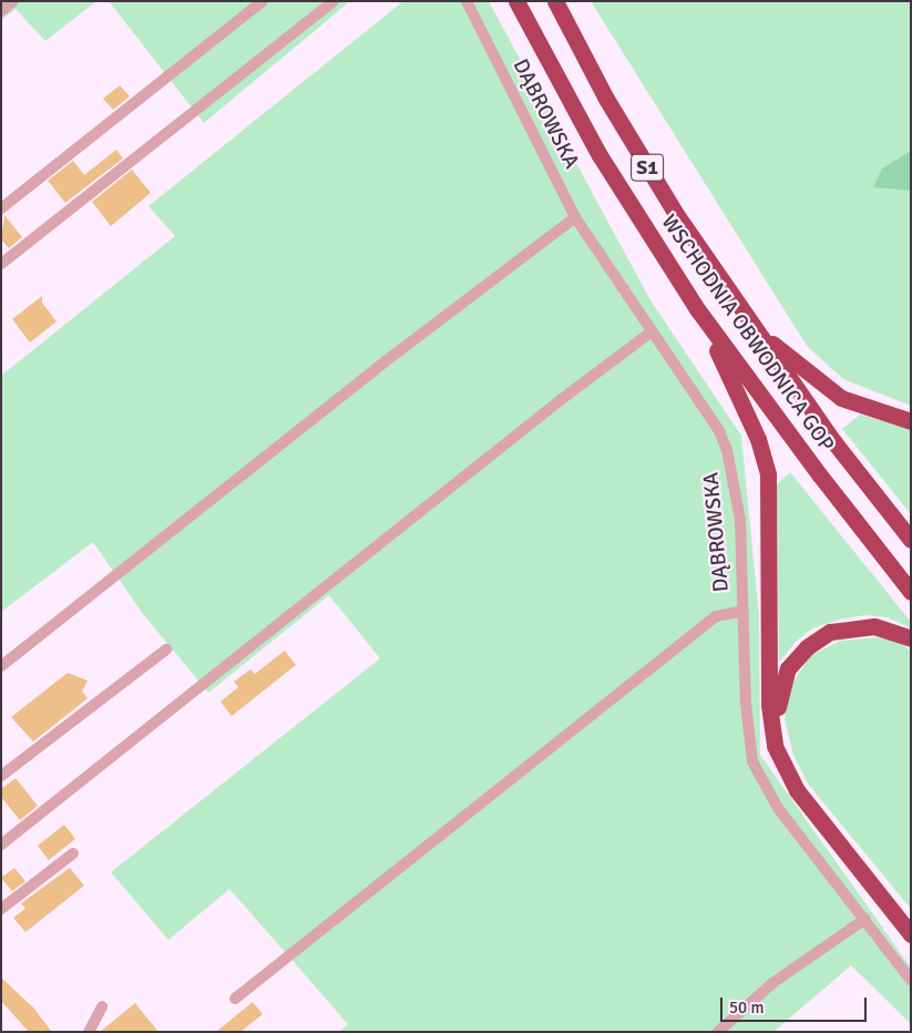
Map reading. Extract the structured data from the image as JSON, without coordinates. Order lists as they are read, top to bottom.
{
  "streets": {
    "highway": ["S1", "WSCHODNIA OBWODNICA GOP"],
    "lane": ["DĄBROWSKA"]
  },
  "scale_bar": "50 m"
}
